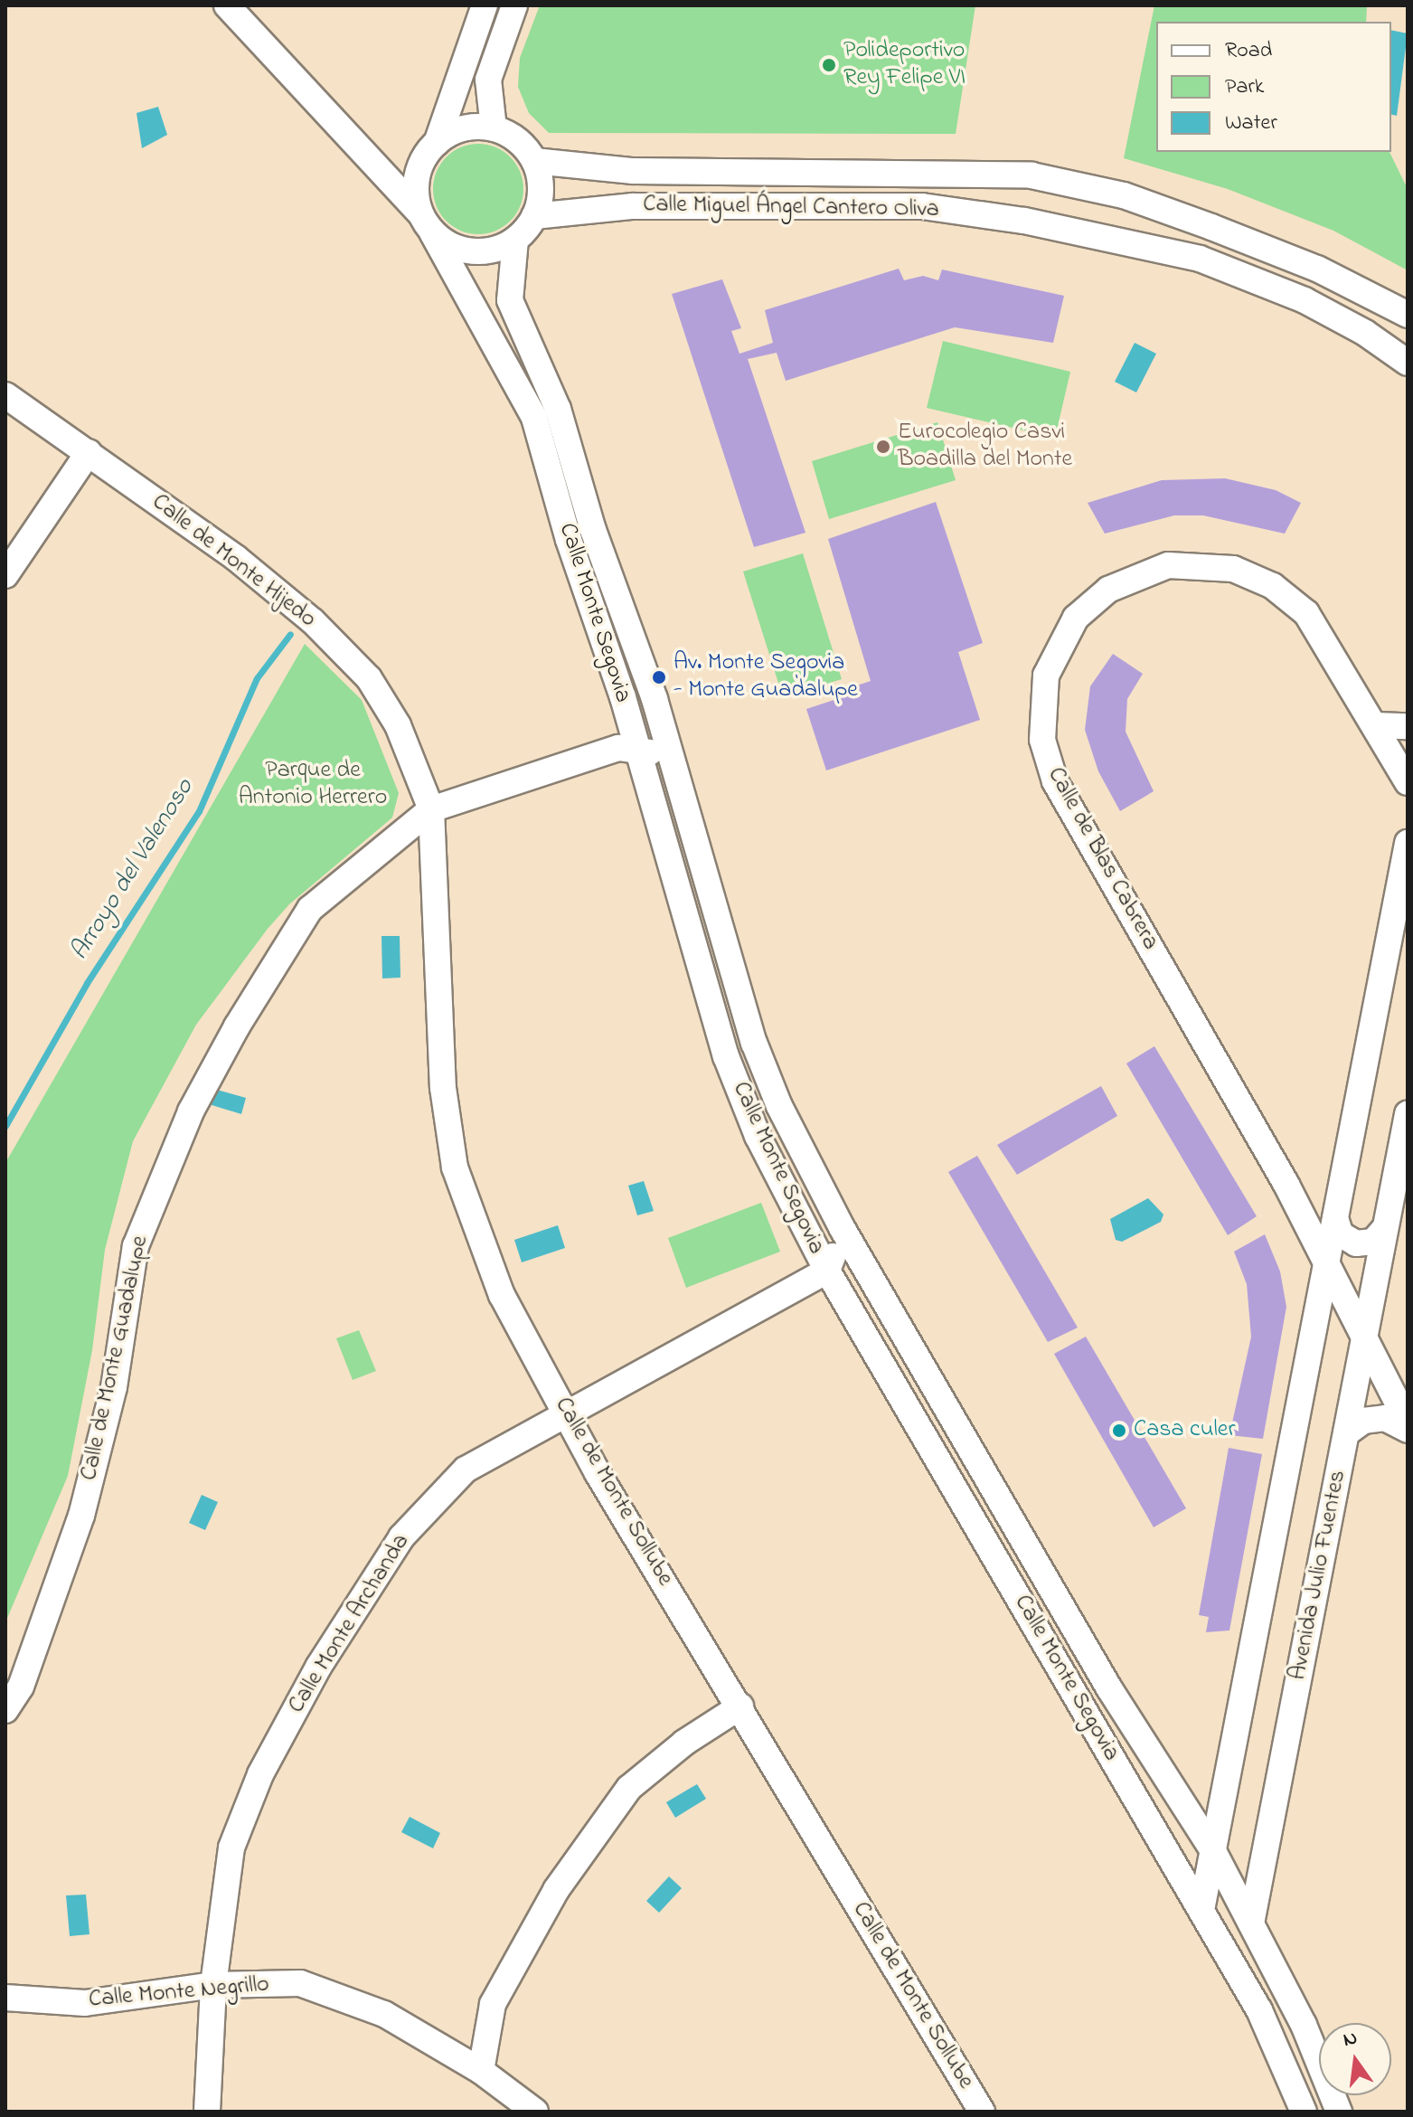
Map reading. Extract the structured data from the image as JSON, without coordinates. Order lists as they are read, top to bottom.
{
  "streets": {
    "street": [
      "Calle Miguel Ángel Cantero Oliva",
      "Calle de Monte Hijedo",
      "Calle Monte Segovia",
      "Calle de Blas Cabrera",
      "Calle de Monte Guadalupe",
      "Calle de Monte Sollube",
      "Avenida Julio Fuentes",
      "Calle Monte Archanda",
      "Calle Monte Negrillo"
    ]
  },
  "crossings": [
    ["Calle Miguel Ángel Cantero Oliva", "Calle Monte Segovia"],
    ["Calle de Monte Hijedo", "Calle de Monte Guadalupe"],
    ["Calle de Monte Hijedo", "Calle de Monte Sollube"],
    ["Calle Monte Segovia", "Calle de Monte Guadalupe"],
    ["Calle Monte Segovia", "Avenida Julio Fuentes"],
    ["Calle Monte Segovia", "Calle Monte Archanda"],
    ["Calle de Blas Cabrera", "Avenida Julio Fuentes"],
    ["Calle de Monte Guadalupe", "Calle de Monte Sollube"],
    ["Calle de Monte Sollube", "Calle Monte Archanda"],
    ["Calle Monte Archanda", "Calle Monte Negrillo"]
  ],
  "water": ["Arroyo del Valenoso"],
  "parks": ["Parque de Antonio Herrero"],
  "places": [
    "Polideportivo Rey Felipe VI",
    "Eurocolegio Casvi Boadilla del Monte",
    "Av. Monte Segovia - Monte Guadalupe",
    "Casa culer"
  ],
  "legend": ["Road", "Park", "Water"],
  "north": "top"
}
